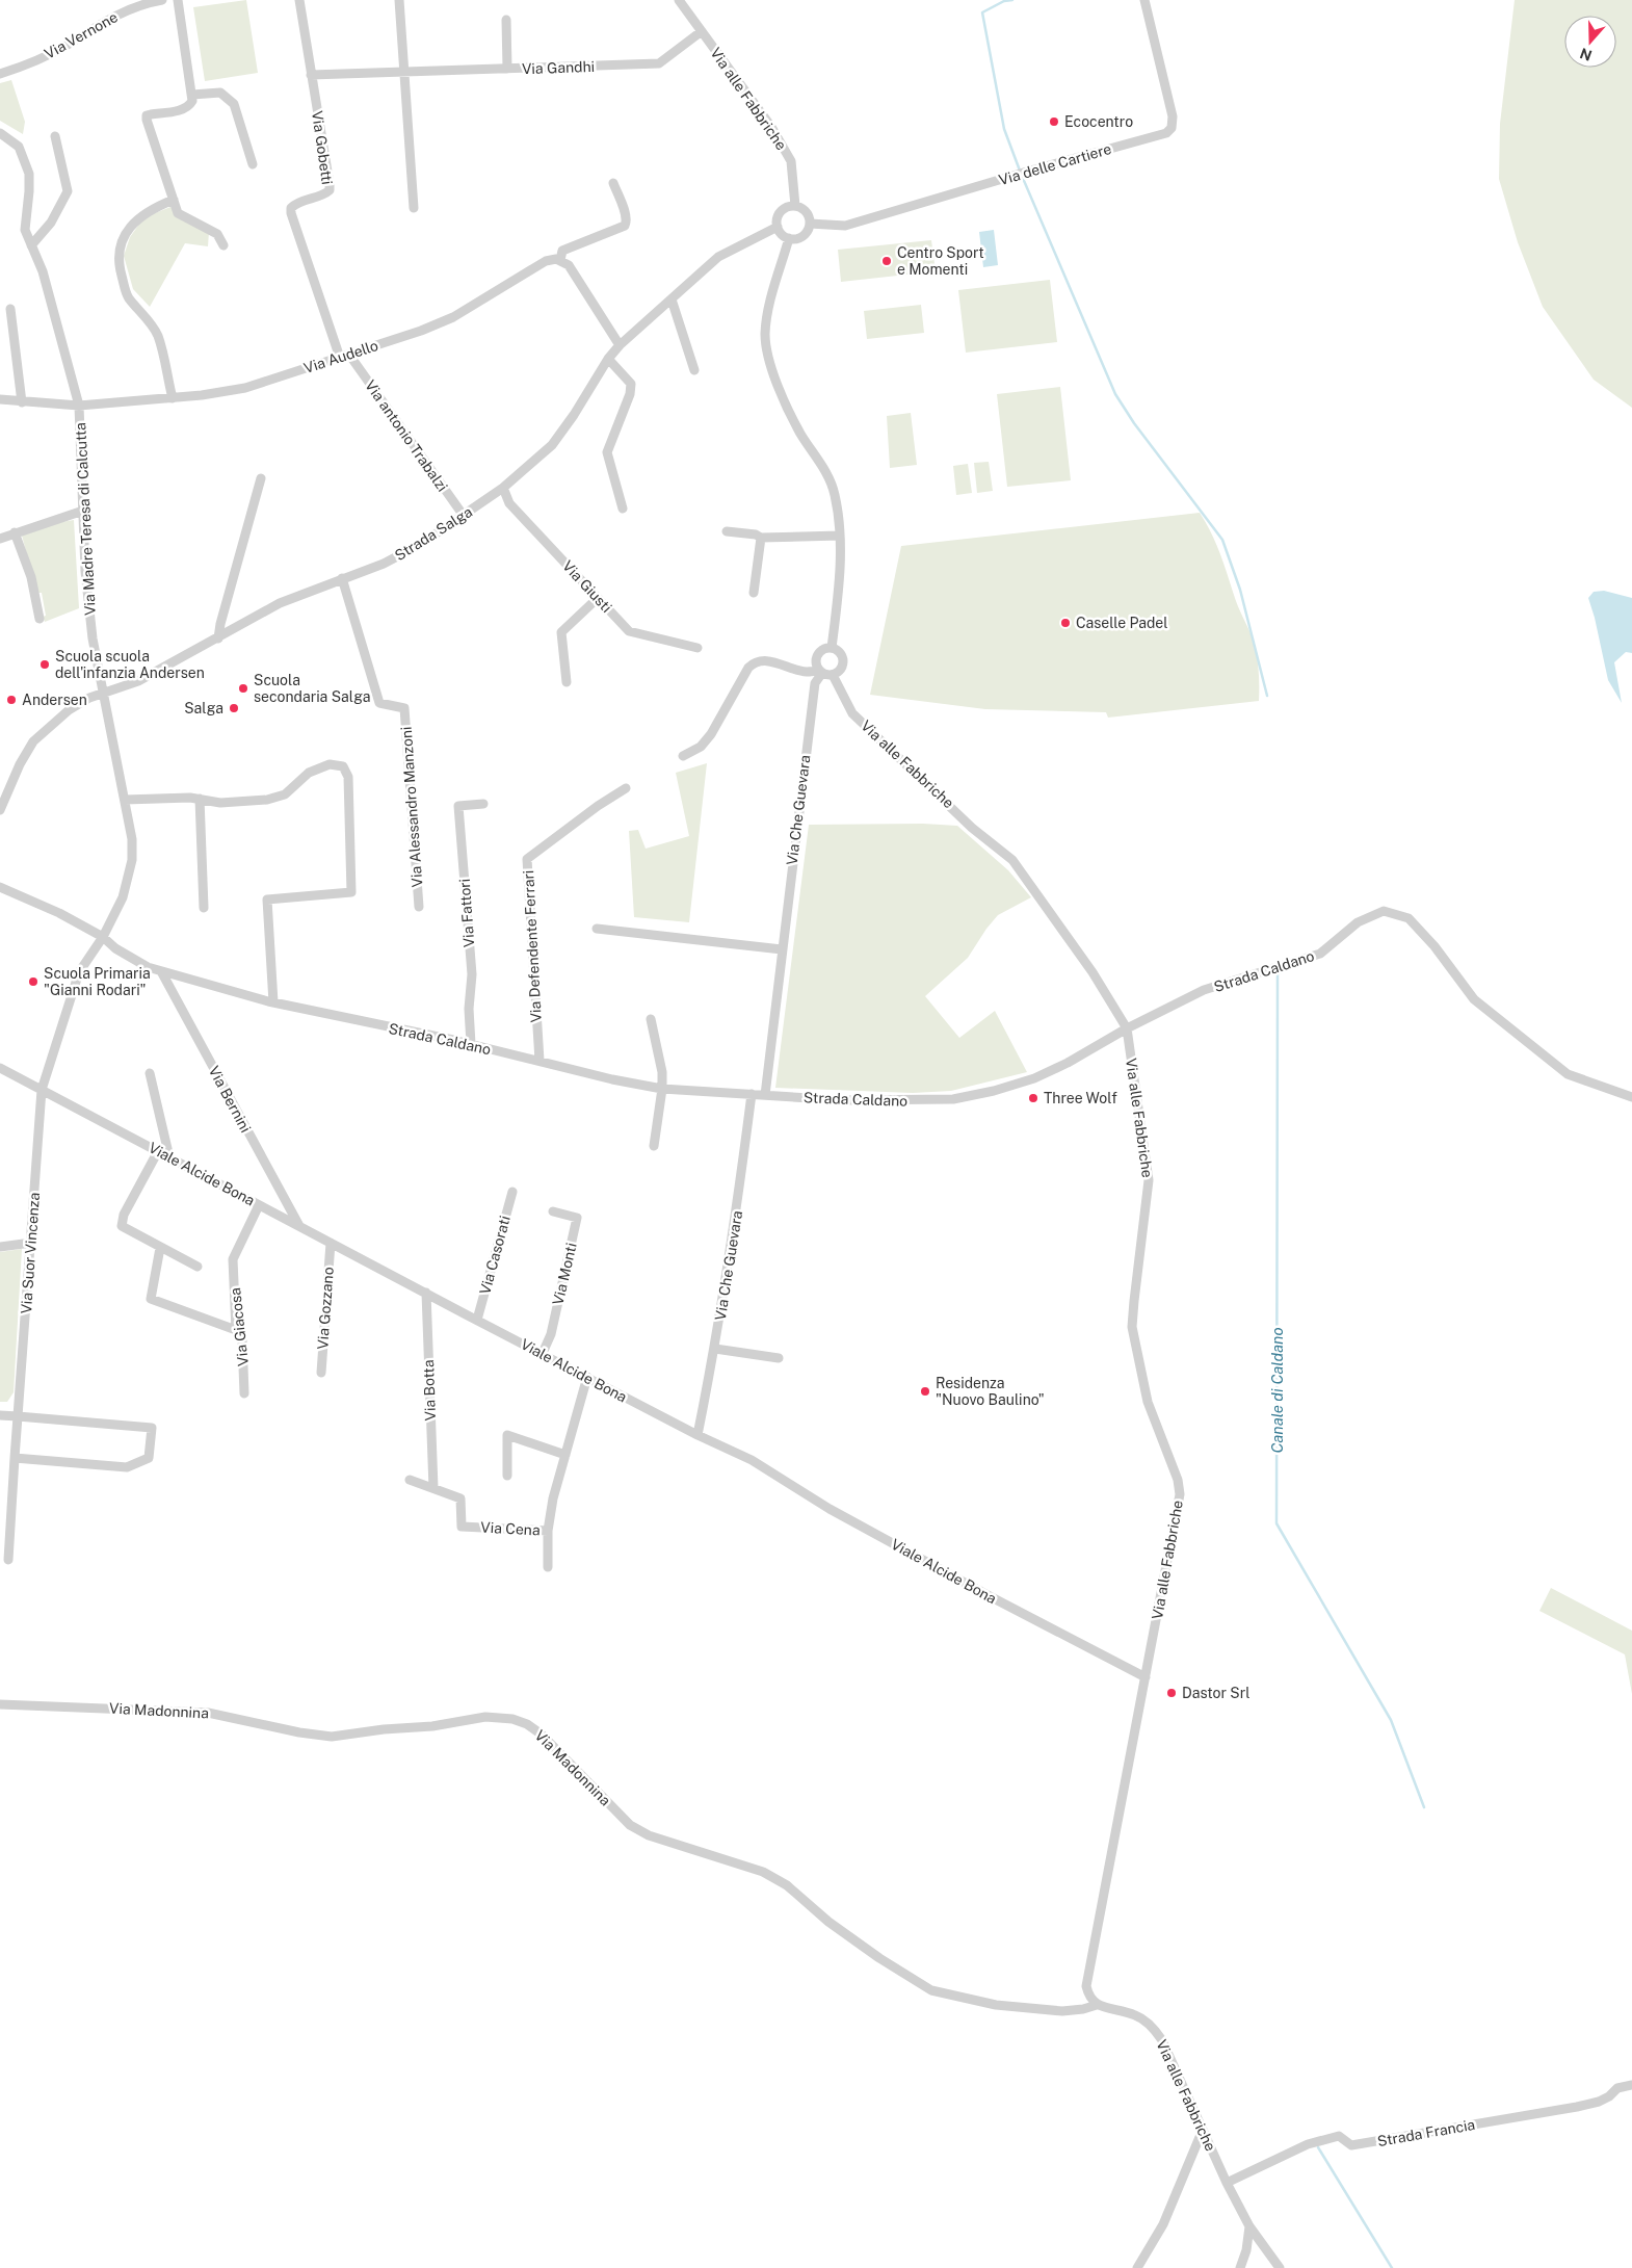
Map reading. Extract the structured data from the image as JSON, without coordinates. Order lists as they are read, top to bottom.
{
  "streets": {
    "street": [
      "Via Vernone",
      "Via Gandhi",
      "Via alle Fabbriche",
      "Via Gobetti",
      "Via delle Cartiere",
      "Via Audello",
      "Via antonio Trabalzi",
      "Via Madre Teresa di Calcutta",
      "Strada Salga",
      "Via Giusti",
      "Via Alessandro Manzoni",
      "Via Che Guevara",
      "Via Fattori",
      "Via Defendente Ferrari",
      "Strada Caldano",
      "Via Bernini",
      "Viale Alcide Bona",
      "Via Suor Vincenza",
      "Via Casorati",
      "Via Monti",
      "Via Gozzano",
      "Via Giacosa",
      "Via Botta",
      "Via Cena",
      "Via Madonnina",
      "Strada Francia"
    ]
  },
  "crossings": [
    ["Via Gandhi", "Via alle Fabbriche"],
    ["Via Gandhi", "Via Gobetti"],
    ["Via alle Fabbriche", "Via delle Cartiere"],
    ["Via alle Fabbriche", "Strada Salga"],
    ["Via alle Fabbriche", "Via Che Guevara"],
    ["Via alle Fabbriche", "Strada Caldano"],
    ["Via alle Fabbriche", "Viale Alcide Bona"],
    ["Via alle Fabbriche", "Via Madonnina"],
    ["Via alle Fabbriche", "Strada Francia"],
    ["Via Gobetti", "Via Audello"],
    ["Via Gobetti", "Via antonio Trabalzi"],
    ["Via delle Cartiere", "Strada Salga"],
    ["Via Audello", "Via antonio Trabalzi"],
    ["Via Audello", "Via Madre Teresa di Calcutta"],
    ["Via antonio Trabalzi", "Strada Salga"],
    ["Via Madre Teresa di Calcutta", "Strada Salga"],
    ["Via Madre Teresa di Calcutta", "Strada Caldano"],
    ["Via Madre Teresa di Calcutta", "Viale Alcide Bona"],
    ["Via Madre Teresa di Calcutta", "Via Suor Vincenza"],
    ["Strada Salga", "Via Giusti"],
    ["Strada Salga", "Via Alessandro Manzoni"],
    ["Via Che Guevara", "Strada Caldano"],
    ["Via Che Guevara", "Viale Alcide Bona"],
    ["Via Fattori", "Strada Caldano"],
    ["Via Defendente Ferrari", "Strada Caldano"],
    ["Strada Caldano", "Via Bernini"],
    ["Via Bernini", "Viale Alcide Bona"],
    ["Viale Alcide Bona", "Via Suor Vincenza"],
    ["Viale Alcide Bona", "Via Casorati"],
    ["Viale Alcide Bona", "Via Monti"],
    ["Viale Alcide Bona", "Via Gozzano"],
    ["Viale Alcide Bona", "Via Giacosa"],
    ["Viale Alcide Bona", "Via Botta"],
    ["Viale Alcide Bona", "Via Cena"],
    ["Via Botta", "Via Cena"]
  ],
  "water": ["Canale di Caldano"],
  "places": [
    "Ecocentro",
    "Centro Sport e Momenti",
    "Caselle Padel",
    "Scuola scuola dell'infanzia Andersen",
    "Scuola secondaria Salga",
    "Andersen",
    "Salga",
    "Scuola Primaria \"Gianni Rodari\"",
    "Three Wolf",
    "Residenza \"Nuovo Baulino\"",
    "Dastor Srl"
  ],
  "north": "bottom"
}
